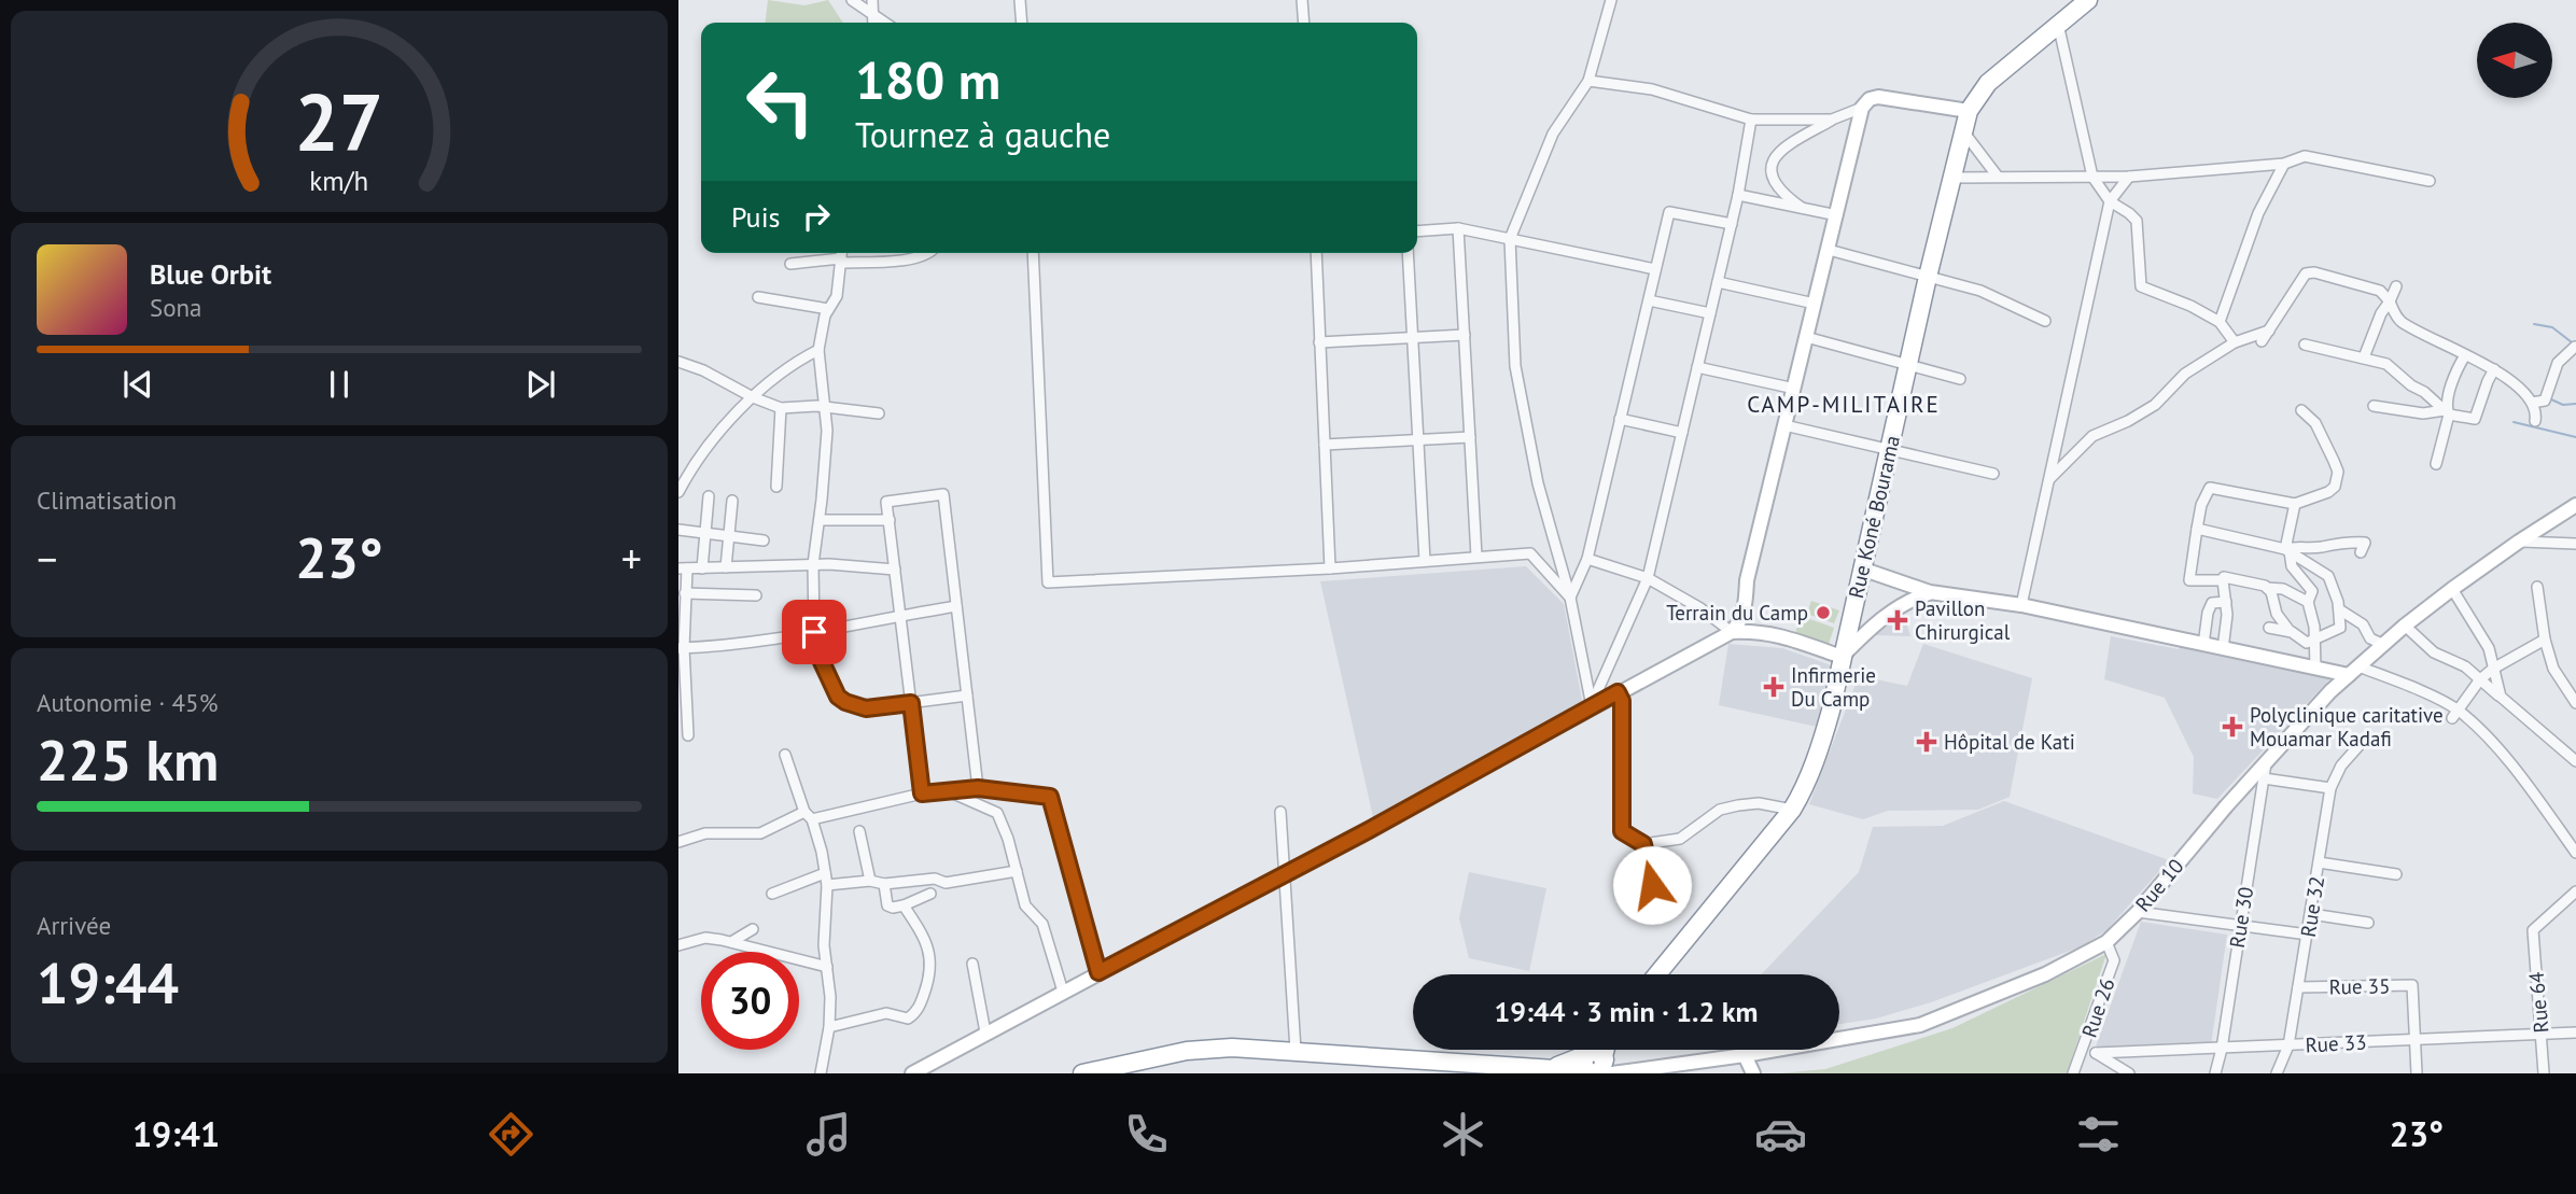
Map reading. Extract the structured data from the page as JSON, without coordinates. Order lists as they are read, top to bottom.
{
  "streets": {
    "highway": ["Rue Koné Bourama"],
    "street": [
      "Rue 10",
      "Rue 32",
      "Rue 30",
      "Rue 35",
      "Rue 64",
      "Rue 26",
      "Rue 33"
    ]
  },
  "crossings": [
    ["Rue 10", "Rue 30"],
    ["Rue 10", "Rue 26"],
    ["Rue 32", "Rue 35"],
    ["Rue 32", "Rue 33"],
    ["Rue 30", "Rue 33"],
    ["Rue 35", "Rue 33"],
    ["Rue 64", "Rue 33"]
  ],
  "districts": ["CAMP-MILITAIRE"],
  "places": {
    "other": ["Terrain du Camp"],
    "health": [
      "Pavillon Chirurgical",
      "Infirmerie Du Camp",
      "Polyclinique caritative Mouamar Kadafi",
      "Hôpital de Kati"
    ]
  },
  "north": "left",
  "page": {
    "turn": ["180 m", "Tournez à gauche"],
    "then": "Puis",
    "song": ["Blue Orbit", "Sona"],
    "tile": [
      "Climatisation",
      ["Autonomie · 45%", "225 km"],
      ["Arrivée", "19:44"]
    ],
    "heat": ["−", "23°", "+"],
    "limit": "30",
    "trip": "19:44 · 3 min · 1.2 km",
    "tabs": ["19:41", "23°"],
    "gauge": ["27", "km/h"]
  }
}
